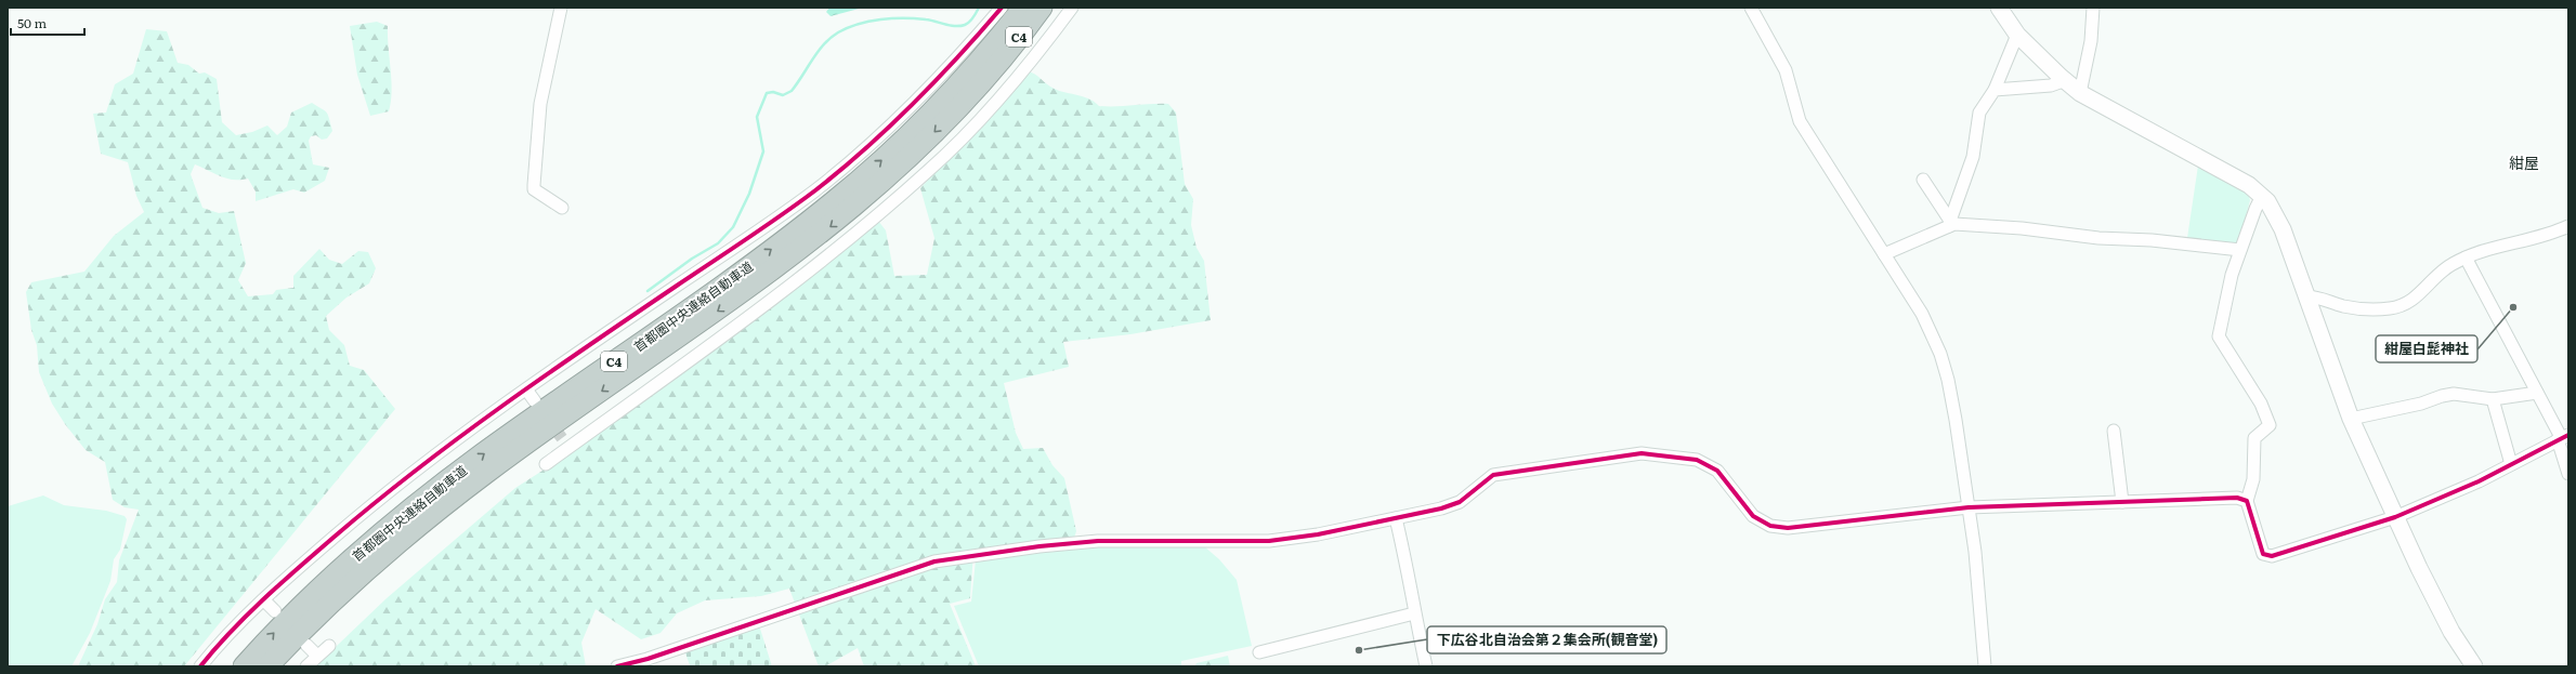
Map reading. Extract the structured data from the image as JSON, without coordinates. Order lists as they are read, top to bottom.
{
  "streets": {
    "highway": ["C4", "首都圏中央連絡自動車道"]
  },
  "districts": ["紺屋"],
  "places": ["紺屋白髭神社", "下広谷北自治会第２集会所(観音堂)"],
  "scale_bar": "50 m"
}
